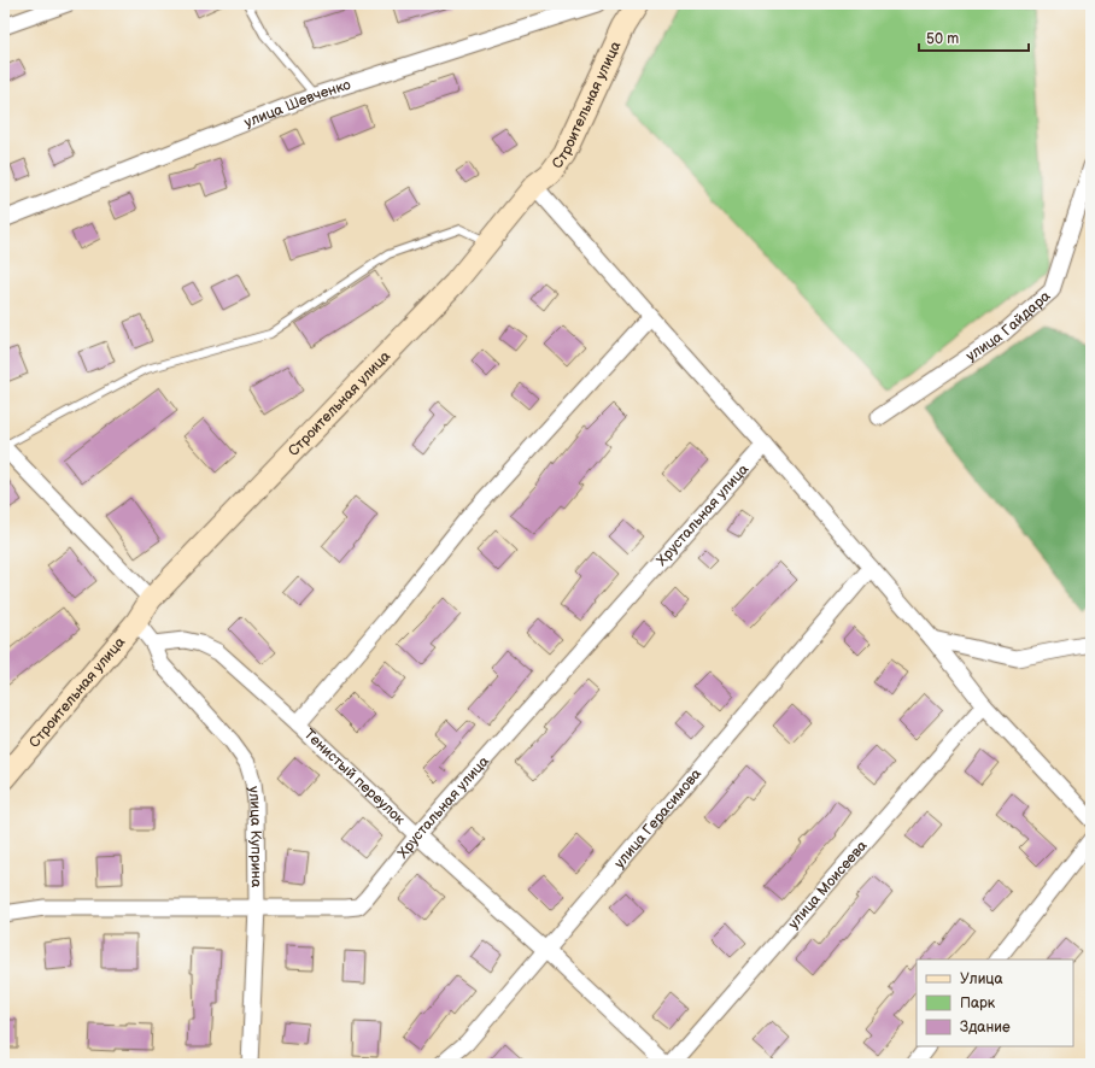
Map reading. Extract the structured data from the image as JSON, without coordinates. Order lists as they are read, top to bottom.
{
  "streets": {
    "main road": ["Строительная улица"],
    "street": [
      "улица Шевченко",
      "улица Гайдара",
      "Хрустальная улица",
      "Тенистый переулок",
      "улица Герасимова",
      "улица Куприна",
      "улица Моисеева"
    ]
  },
  "crossings": [
    ["Хрустальная улица", "Тенистый переулок"],
    ["Хрустальная улица", "улица Куприна"],
    ["Тенистый переулок", "улица Герасимова"],
    ["Тенистый переулок", "улица Куприна"]
  ],
  "legend": ["Улица", "Парк", "Здание"],
  "scale_bar": "50 m"
}
